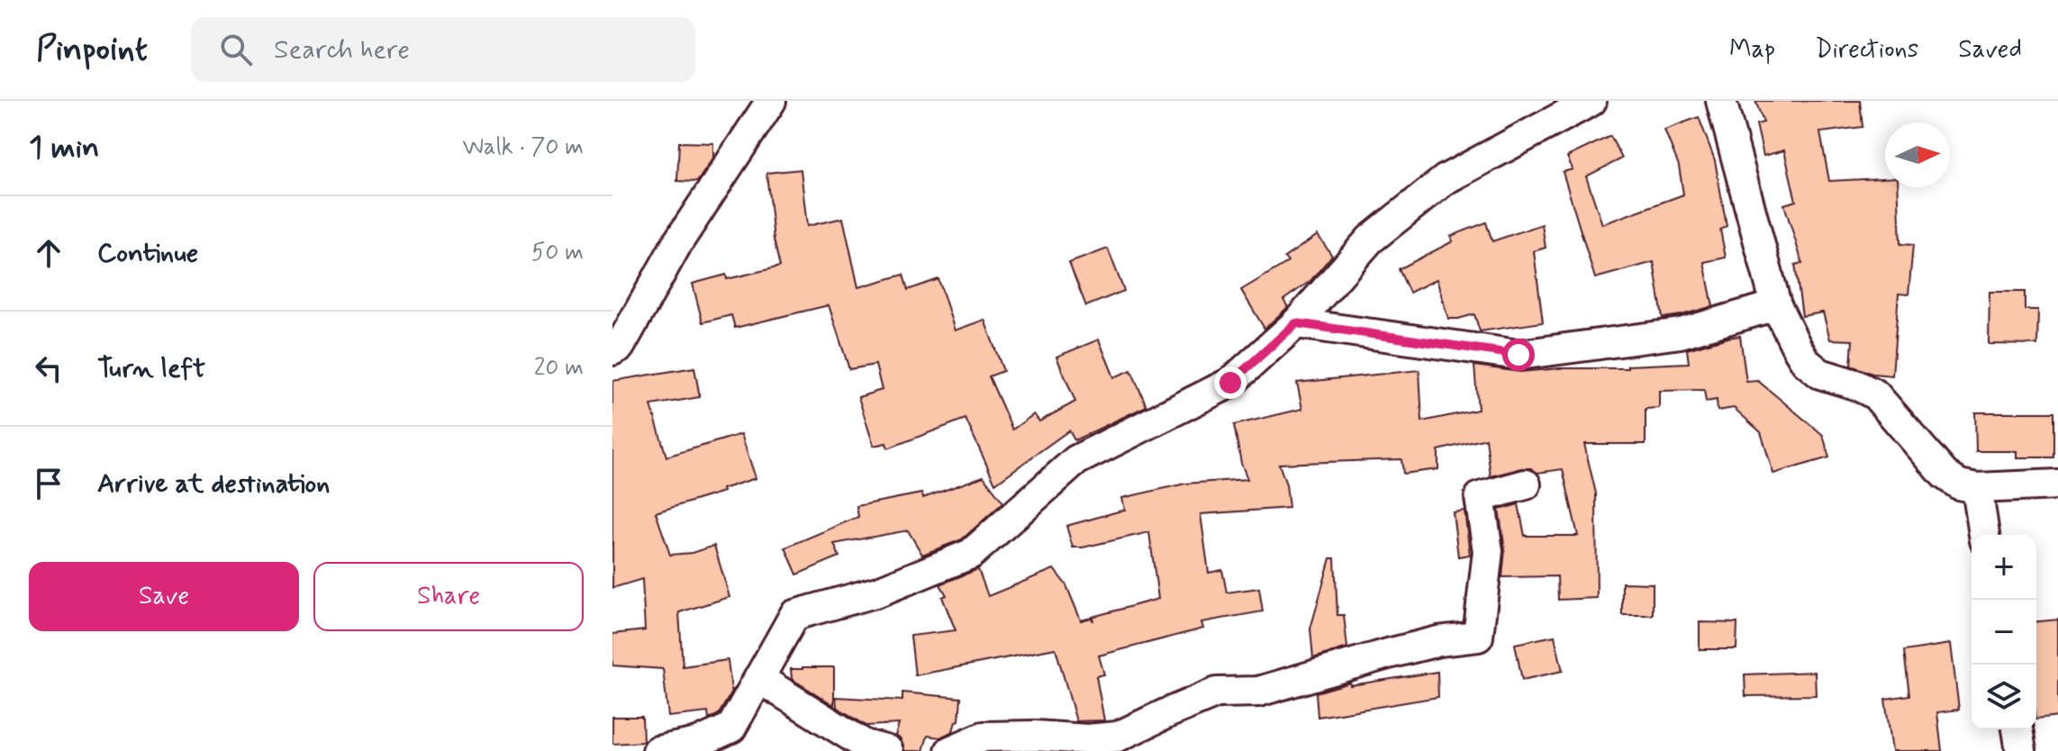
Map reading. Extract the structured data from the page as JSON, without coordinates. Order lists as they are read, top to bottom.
{
  "north": "right",
  "page": {
    "header": "Pinpoint",
    "search": "Search here",
    "nav": ["Map", "Directions", "Saved"],
    "heading": ["1 min", "Walk · 70 m"],
    "list": [
      ["Continue", "50 m"],
      ["Turn left", "20 m"],
      "Arrive at destination"
    ],
    "map_buttons": ["+", "−"],
    "buttons": ["Save", "Share"]
  }
}
